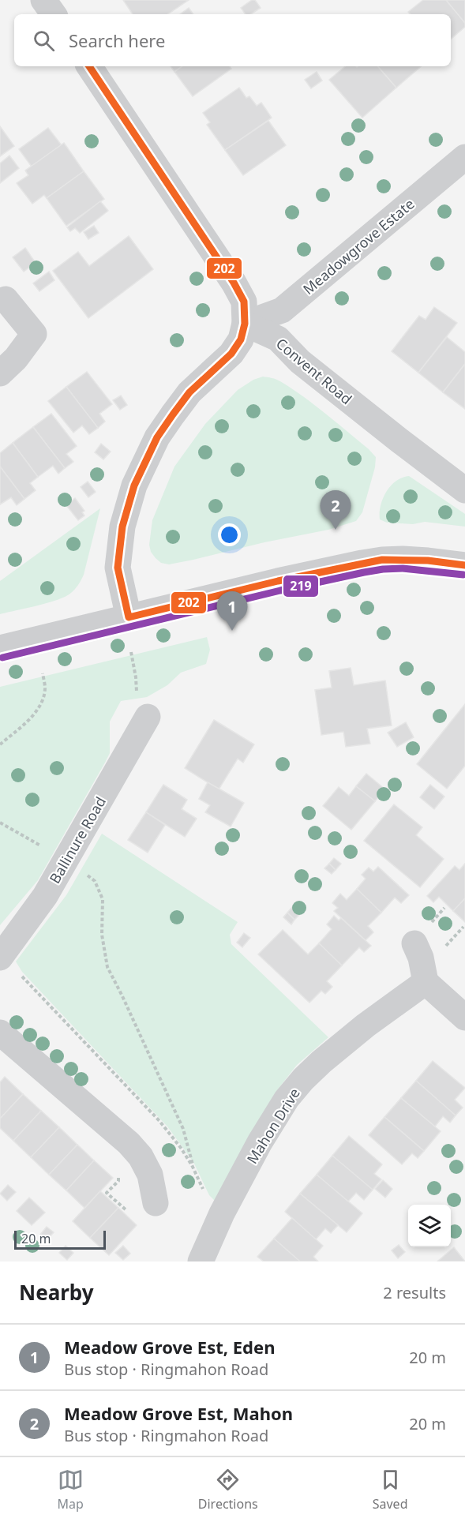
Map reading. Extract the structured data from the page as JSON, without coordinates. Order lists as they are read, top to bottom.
{
  "streets": {
    "street": [
      "Meadowgrove Estate",
      "Convent Road",
      "Ballinure Road",
      "Mahon Drive"
    ]
  },
  "crossings": [
    ["Meadowgrove Estate", "Convent Road"]
  ],
  "lines": ["transit line 202", "transit line 219"],
  "scale_bar": "20 m",
  "page": {
    "search": "Search here",
    "pins": ["2", "1"],
    "scale": "20 m",
    "heading": ["Nearby", "2 results"],
    "list": [
      {
        "mark": "1",
        "name": "Meadow Grove Est, Eden",
        "note": "Bus stop · Ringmahon Road",
        "value": "20 m"
      },
      {
        "mark": "2",
        "name": "Meadow Grove Est, Mahon",
        "note": "Bus stop · Ringmahon Road",
        "value": "20 m"
      }
    ],
    "nav": ["Map", "Directions", "Saved"]
  }
}
